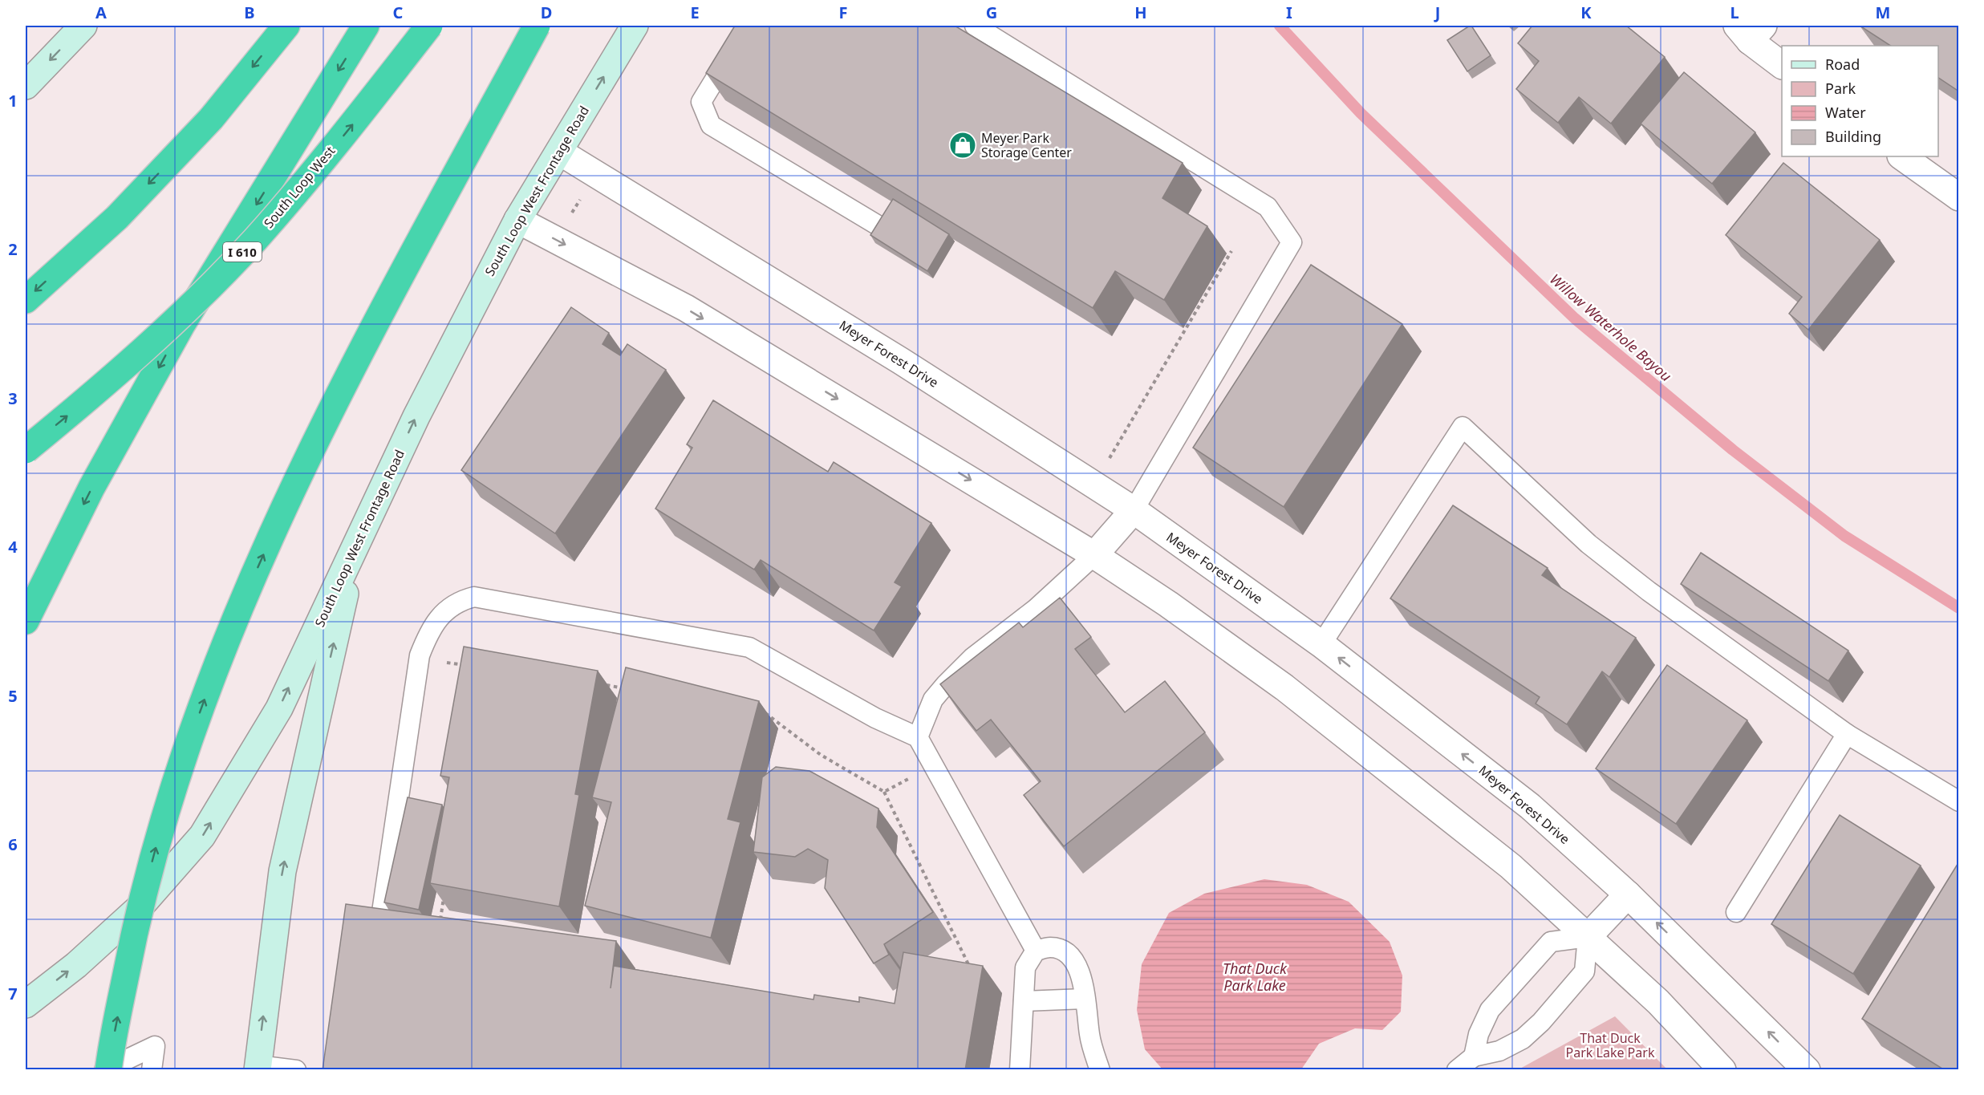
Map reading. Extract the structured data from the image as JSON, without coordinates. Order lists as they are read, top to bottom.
{
  "streets": {
    "highway": ["South Loop West", "I 610"],
    "main road": ["South Loop West Frontage Road"],
    "street": ["Meyer Forest Drive"]
  },
  "crossings": [
    ["South Loop West Frontage Road", "Meyer Forest Drive"]
  ],
  "water": ["Willow Waterhole Bayou", "That Duck Park Lake"],
  "parks": ["That Duck Park Lake Park"],
  "places": {
    "shop": ["Meyer Park Storage Center"]
  },
  "legend": [
    "Road",
    "Park",
    "Water",
    "Building"
  ],
  "grid": {
    "columns": [
      "A",
      "B",
      "C",
      "D",
      "E",
      "F",
      "G",
      "H",
      "I",
      "J",
      "K",
      "L",
      "M"
    ],
    "rows": [
      "1",
      "2",
      "3",
      "4",
      "5",
      "6",
      "7"
    ]
  }
}
